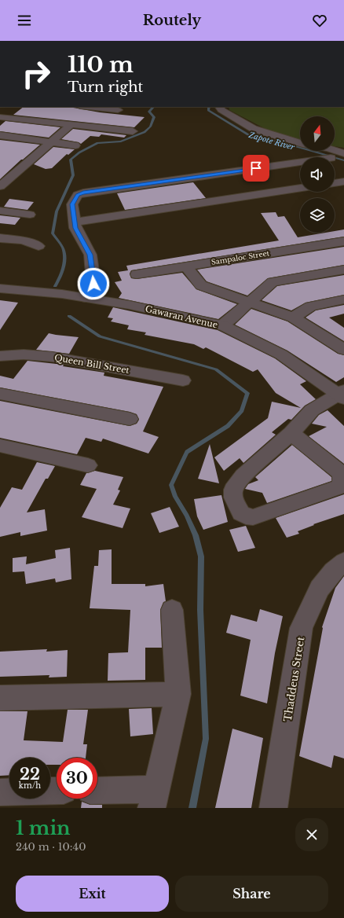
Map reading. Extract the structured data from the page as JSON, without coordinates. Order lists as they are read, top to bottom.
{
  "streets": {
    "street": [
      "Sampaloc Street",
      "Gawaran Avenue",
      "Queen Bill Street",
      "Thaddeus Street"
    ]
  },
  "water": ["Zapote River"],
  "north": "top",
  "page": {
    "header": "Routely",
    "turn": ["110 m", "Turn right"],
    "speed": "22 km/h",
    "limit": "30",
    "heading": ["1 min", "240 m · 10:40"],
    "buttons": ["Exit", "Share"]
  }
}
